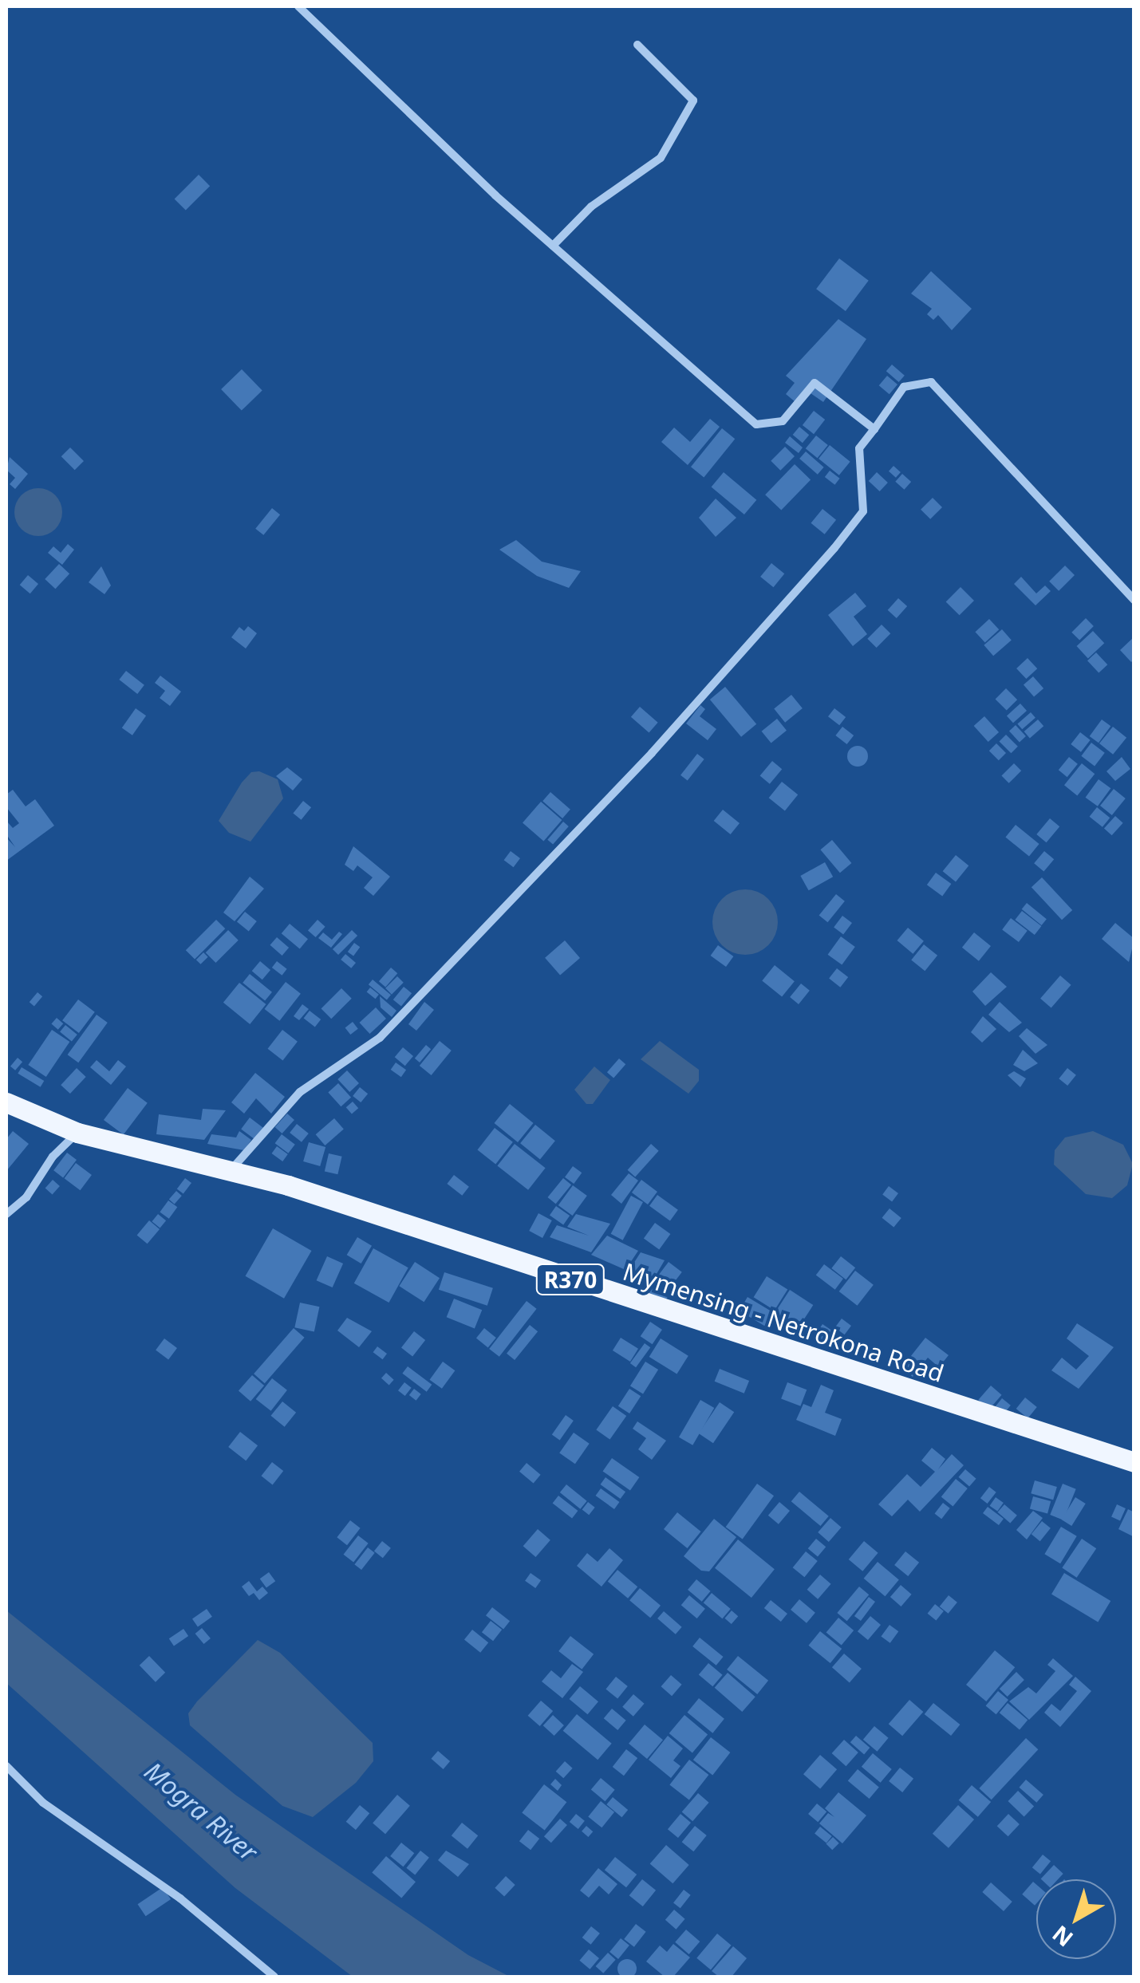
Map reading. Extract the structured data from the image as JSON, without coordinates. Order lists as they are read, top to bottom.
{
  "streets": {
    "main road": ["R370", "Mymensing - Netrokona Road"]
  },
  "water": ["Mogra River"],
  "north": "bottom left"
}
